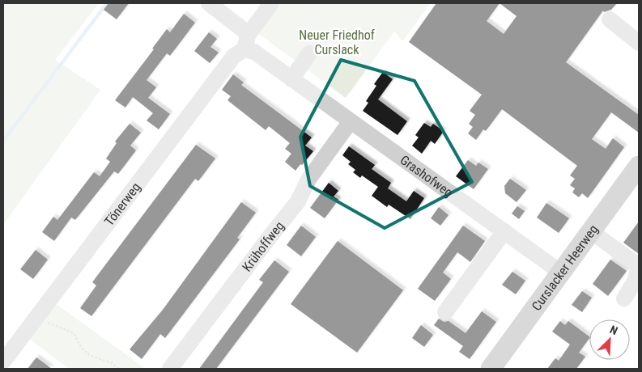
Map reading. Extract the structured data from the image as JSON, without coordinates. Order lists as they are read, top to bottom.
{
  "streets": {
    "main road": ["Curslacker Heerweg"],
    "street": ["Grashofweg", "Tönerweg", "Krühoffweg"]
  },
  "crossings": [
    ["Grashofweg", "Tönerweg"],
    ["Grashofweg", "Krühoffweg"],
    ["Grashofweg", "Curslacker Heerweg"]
  ],
  "parks": ["Neuer Friedhof Curslack"],
  "north": "top right"
}
